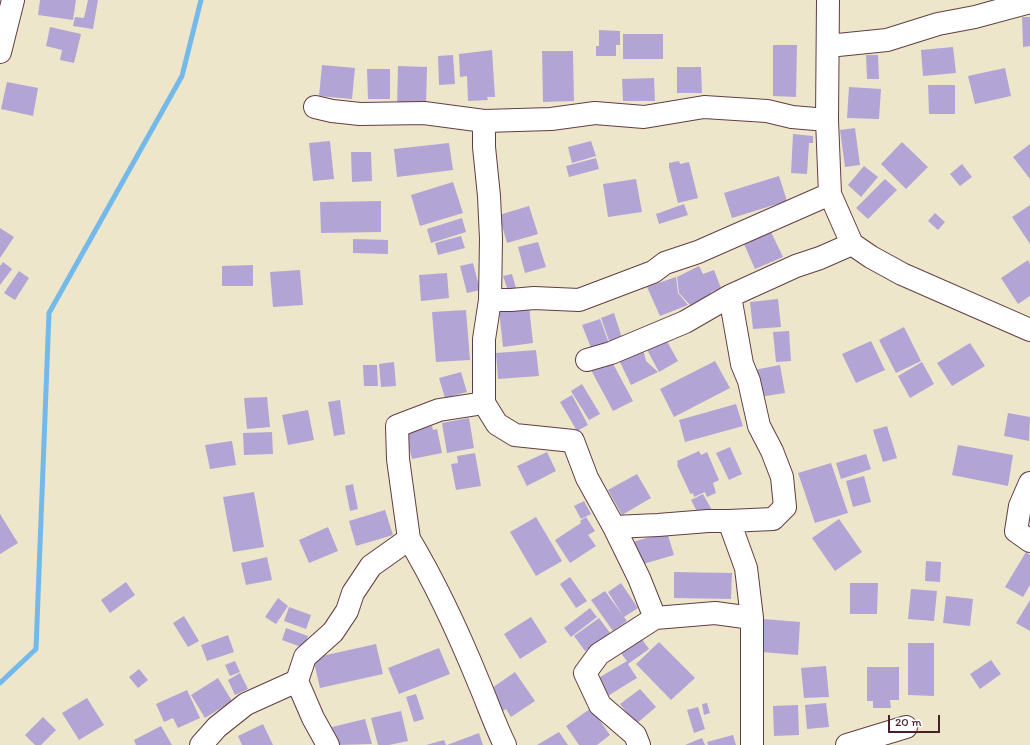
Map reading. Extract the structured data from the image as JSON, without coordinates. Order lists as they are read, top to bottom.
{
  "scale_bar": "20 m"
}
